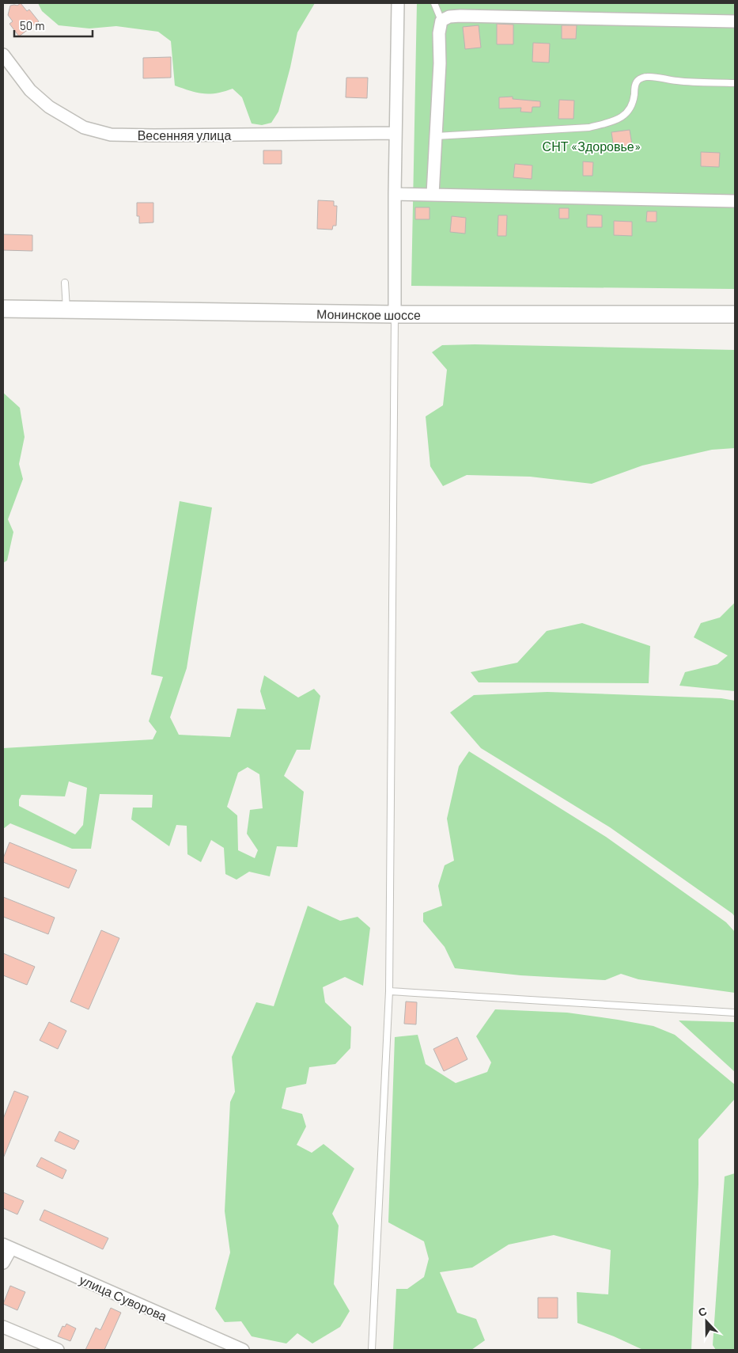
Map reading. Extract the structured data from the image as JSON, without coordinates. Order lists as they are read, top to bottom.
{
  "streets": {
    "main road": ["Монинское шоссе"],
    "street": ["Весенняя улица", "улица Суворова"]
  },
  "parks": ["СНТ «Здоровье»"],
  "scale_bar": "50 m",
  "north": "top"
}
